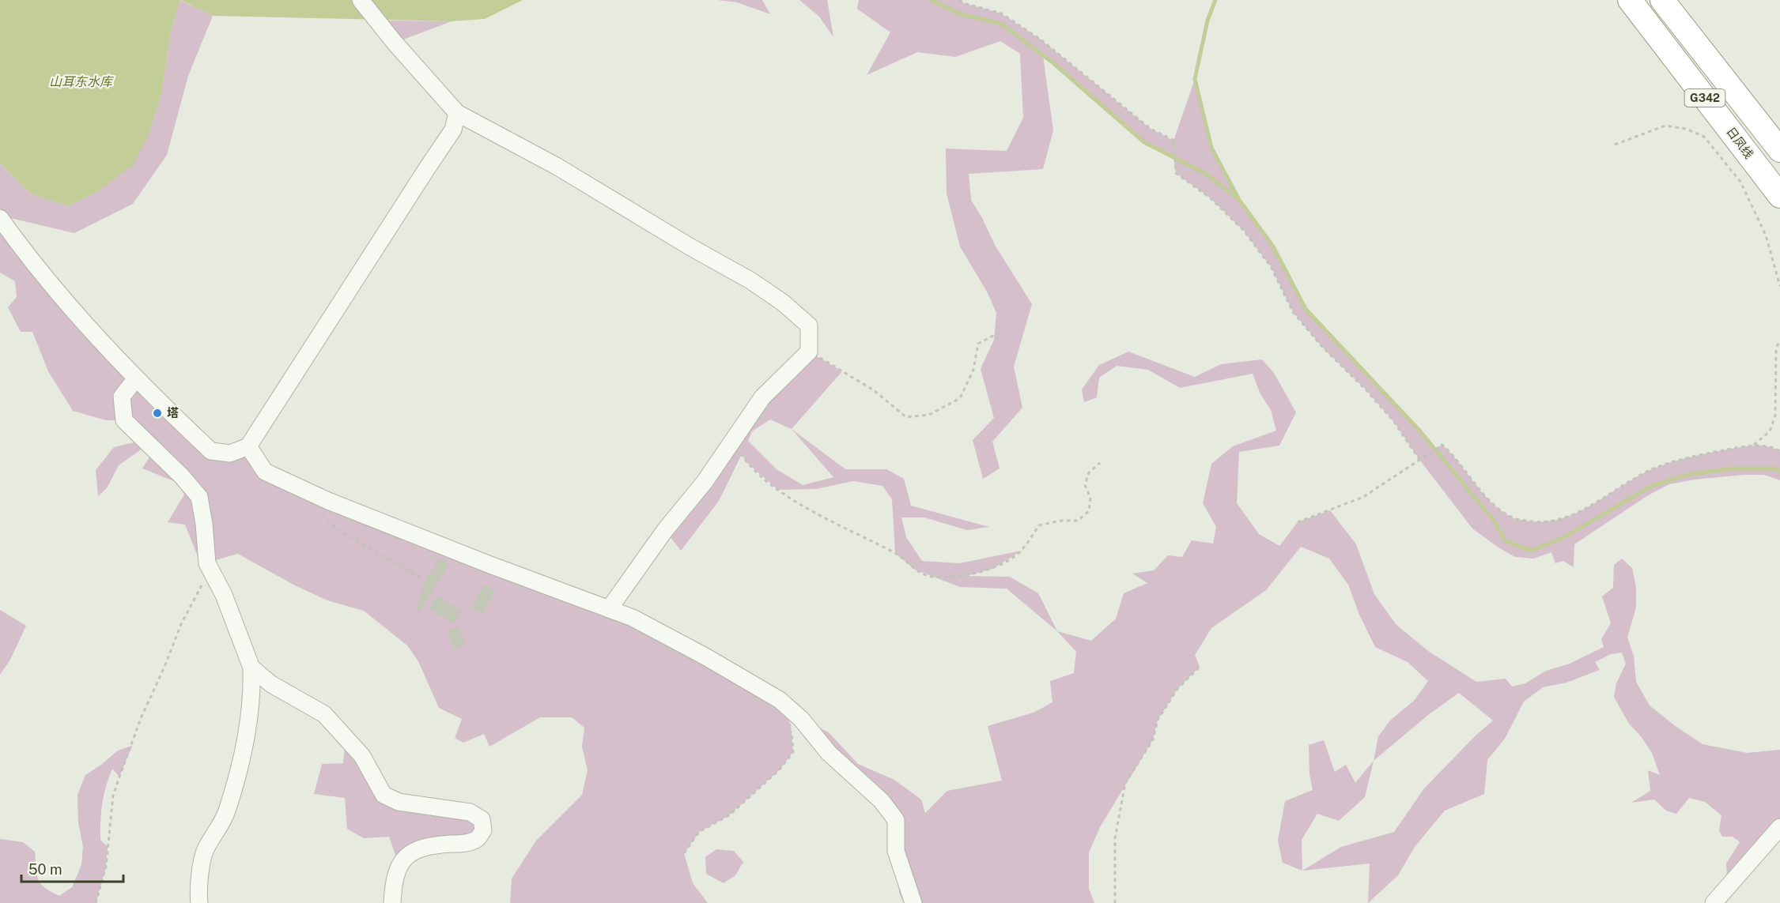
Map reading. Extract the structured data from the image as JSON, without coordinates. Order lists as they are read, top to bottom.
{
  "streets": {
    "highway": ["G342", "日凤线"]
  },
  "water": ["山耳东水库"],
  "places": ["塔"],
  "scale_bar": "50 m"
}
